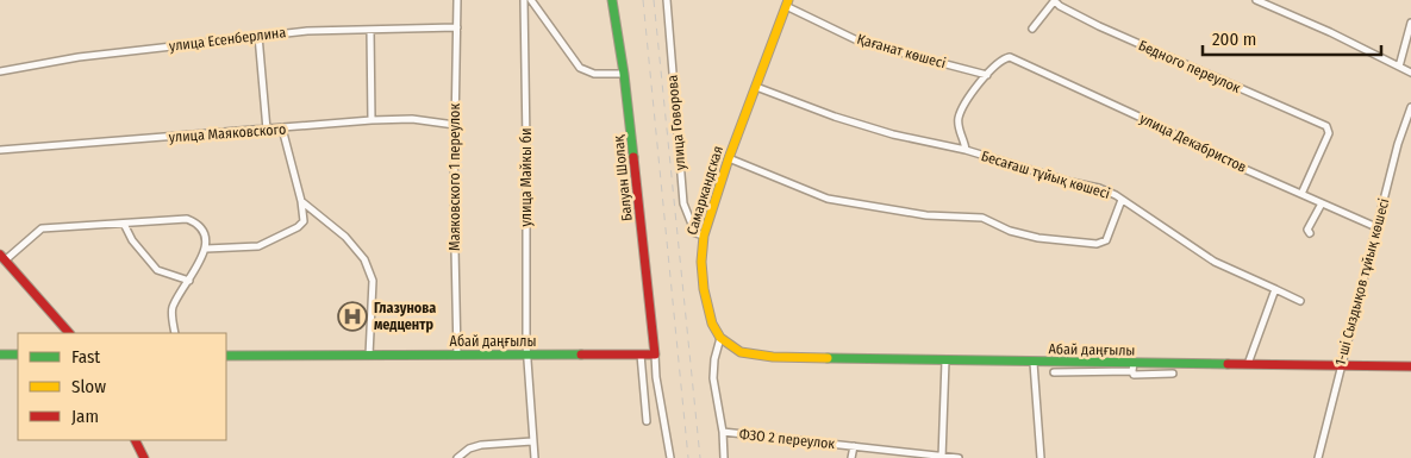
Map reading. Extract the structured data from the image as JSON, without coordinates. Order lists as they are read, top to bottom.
{
  "streets": {
    "street": [
      "улица Есенберлина",
      "Қағанат көшесі",
      "Бедного переулок",
      "улица Говорова",
      "улица Маяковского",
      "улица Декабристов",
      "Бесағаш тұйық көшесі",
      "Маяковского 1 переулок",
      "улица Майкы би",
      "Балуан Шолақ",
      "Самаркандская",
      "1-ші Сыздықов тұйық көшесі",
      "Абай даңғылы",
      "ФЗО 2 переулок"
    ]
  },
  "crossings": [
    ["улица Есенберлина", "Маяковского 1 переулок"],
    ["Қағанат көшесі", "улица Декабристов"],
    ["Қағанат көшесі", "Самаркандская"],
    ["Бедного переулок", "улица Декабристов"],
    ["улица Говорова", "Самаркандская"],
    ["улица Маяковского", "Маяковского 1 переулок"],
    ["улица Декабристов", "1-ші Сыздықов тұйық көшесі"],
    ["Бесағаш тұйық көшесі", "Самаркандская"],
    ["Маяковского 1 переулок", "Абай даңғылы"],
    ["улица Майкы би", "Абай даңғылы"],
    ["Балуан Шолақ", "Абай даңғылы"],
    ["Самаркандская", "Абай даңғылы"],
    ["1-ші Сыздықов тұйық көшесі", "Абай даңғылы"]
  ],
  "places": {
    "hospital": ["Глазунова медцентр"]
  },
  "legend": ["Fast", "Slow", "Jam"],
  "scale_bar": "200 m"
}
